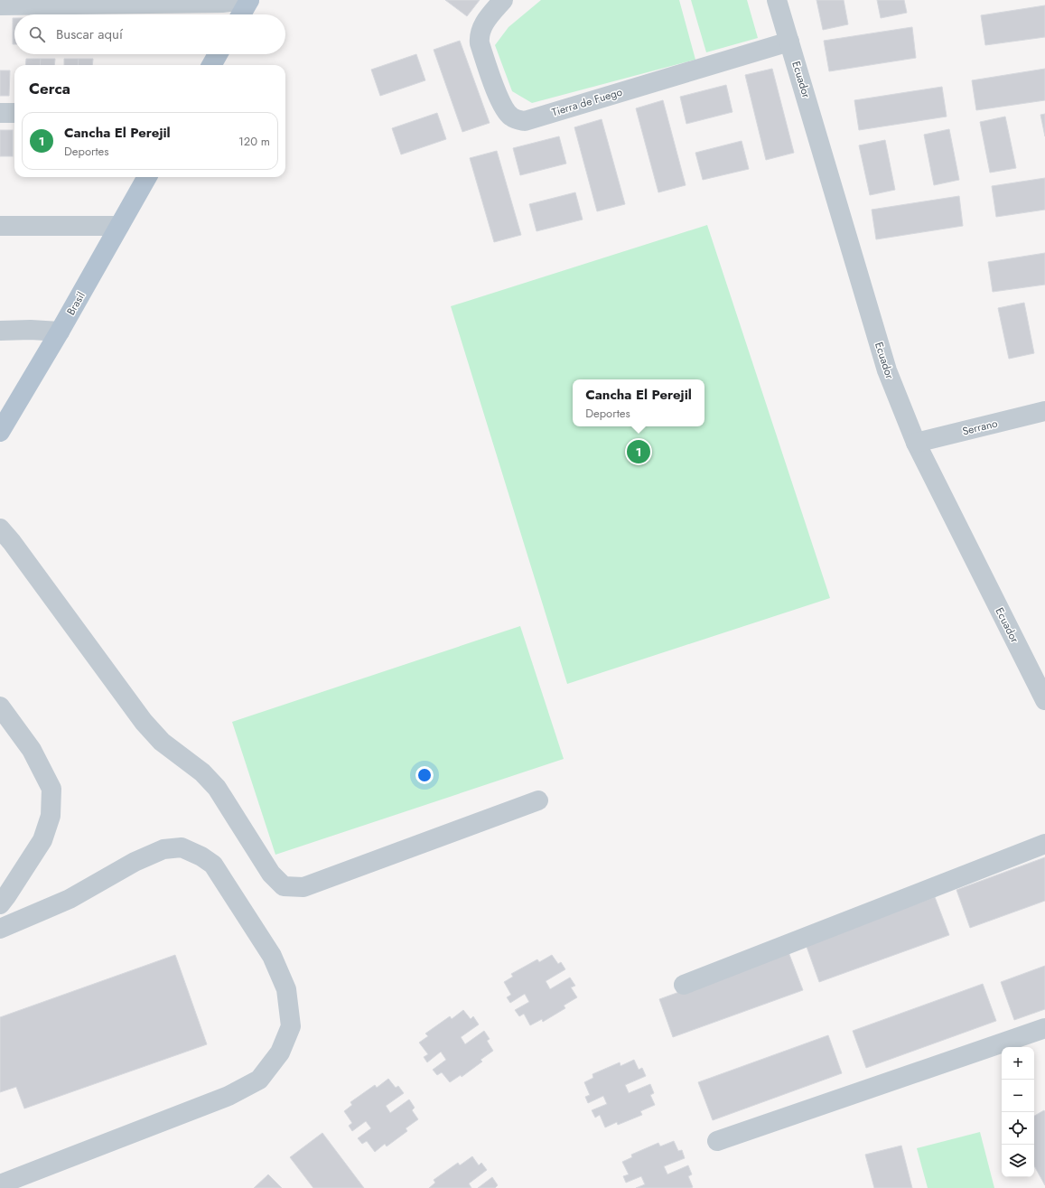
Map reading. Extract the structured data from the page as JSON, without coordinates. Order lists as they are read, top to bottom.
{
  "streets": {
    "main road": ["Brasil"],
    "street": ["Ecuador", "Tierra de Fuego", "Serrano"]
  },
  "crossings": [
    ["Ecuador", "Tierra de Fuego"],
    ["Ecuador", "Serrano"]
  ],
  "page": {
    "search": "Buscar aquí",
    "heading": "Cerca",
    "list": [
      {
        "mark": "1",
        "name": "Cancha El Perejil",
        "note": "Deportes",
        "value": "120 m"
      }
    ],
    "popup": ["Cancha El Perejil", "Deportes"],
    "pins": "1",
    "map_buttons": ["+", "−"]
  }
}
